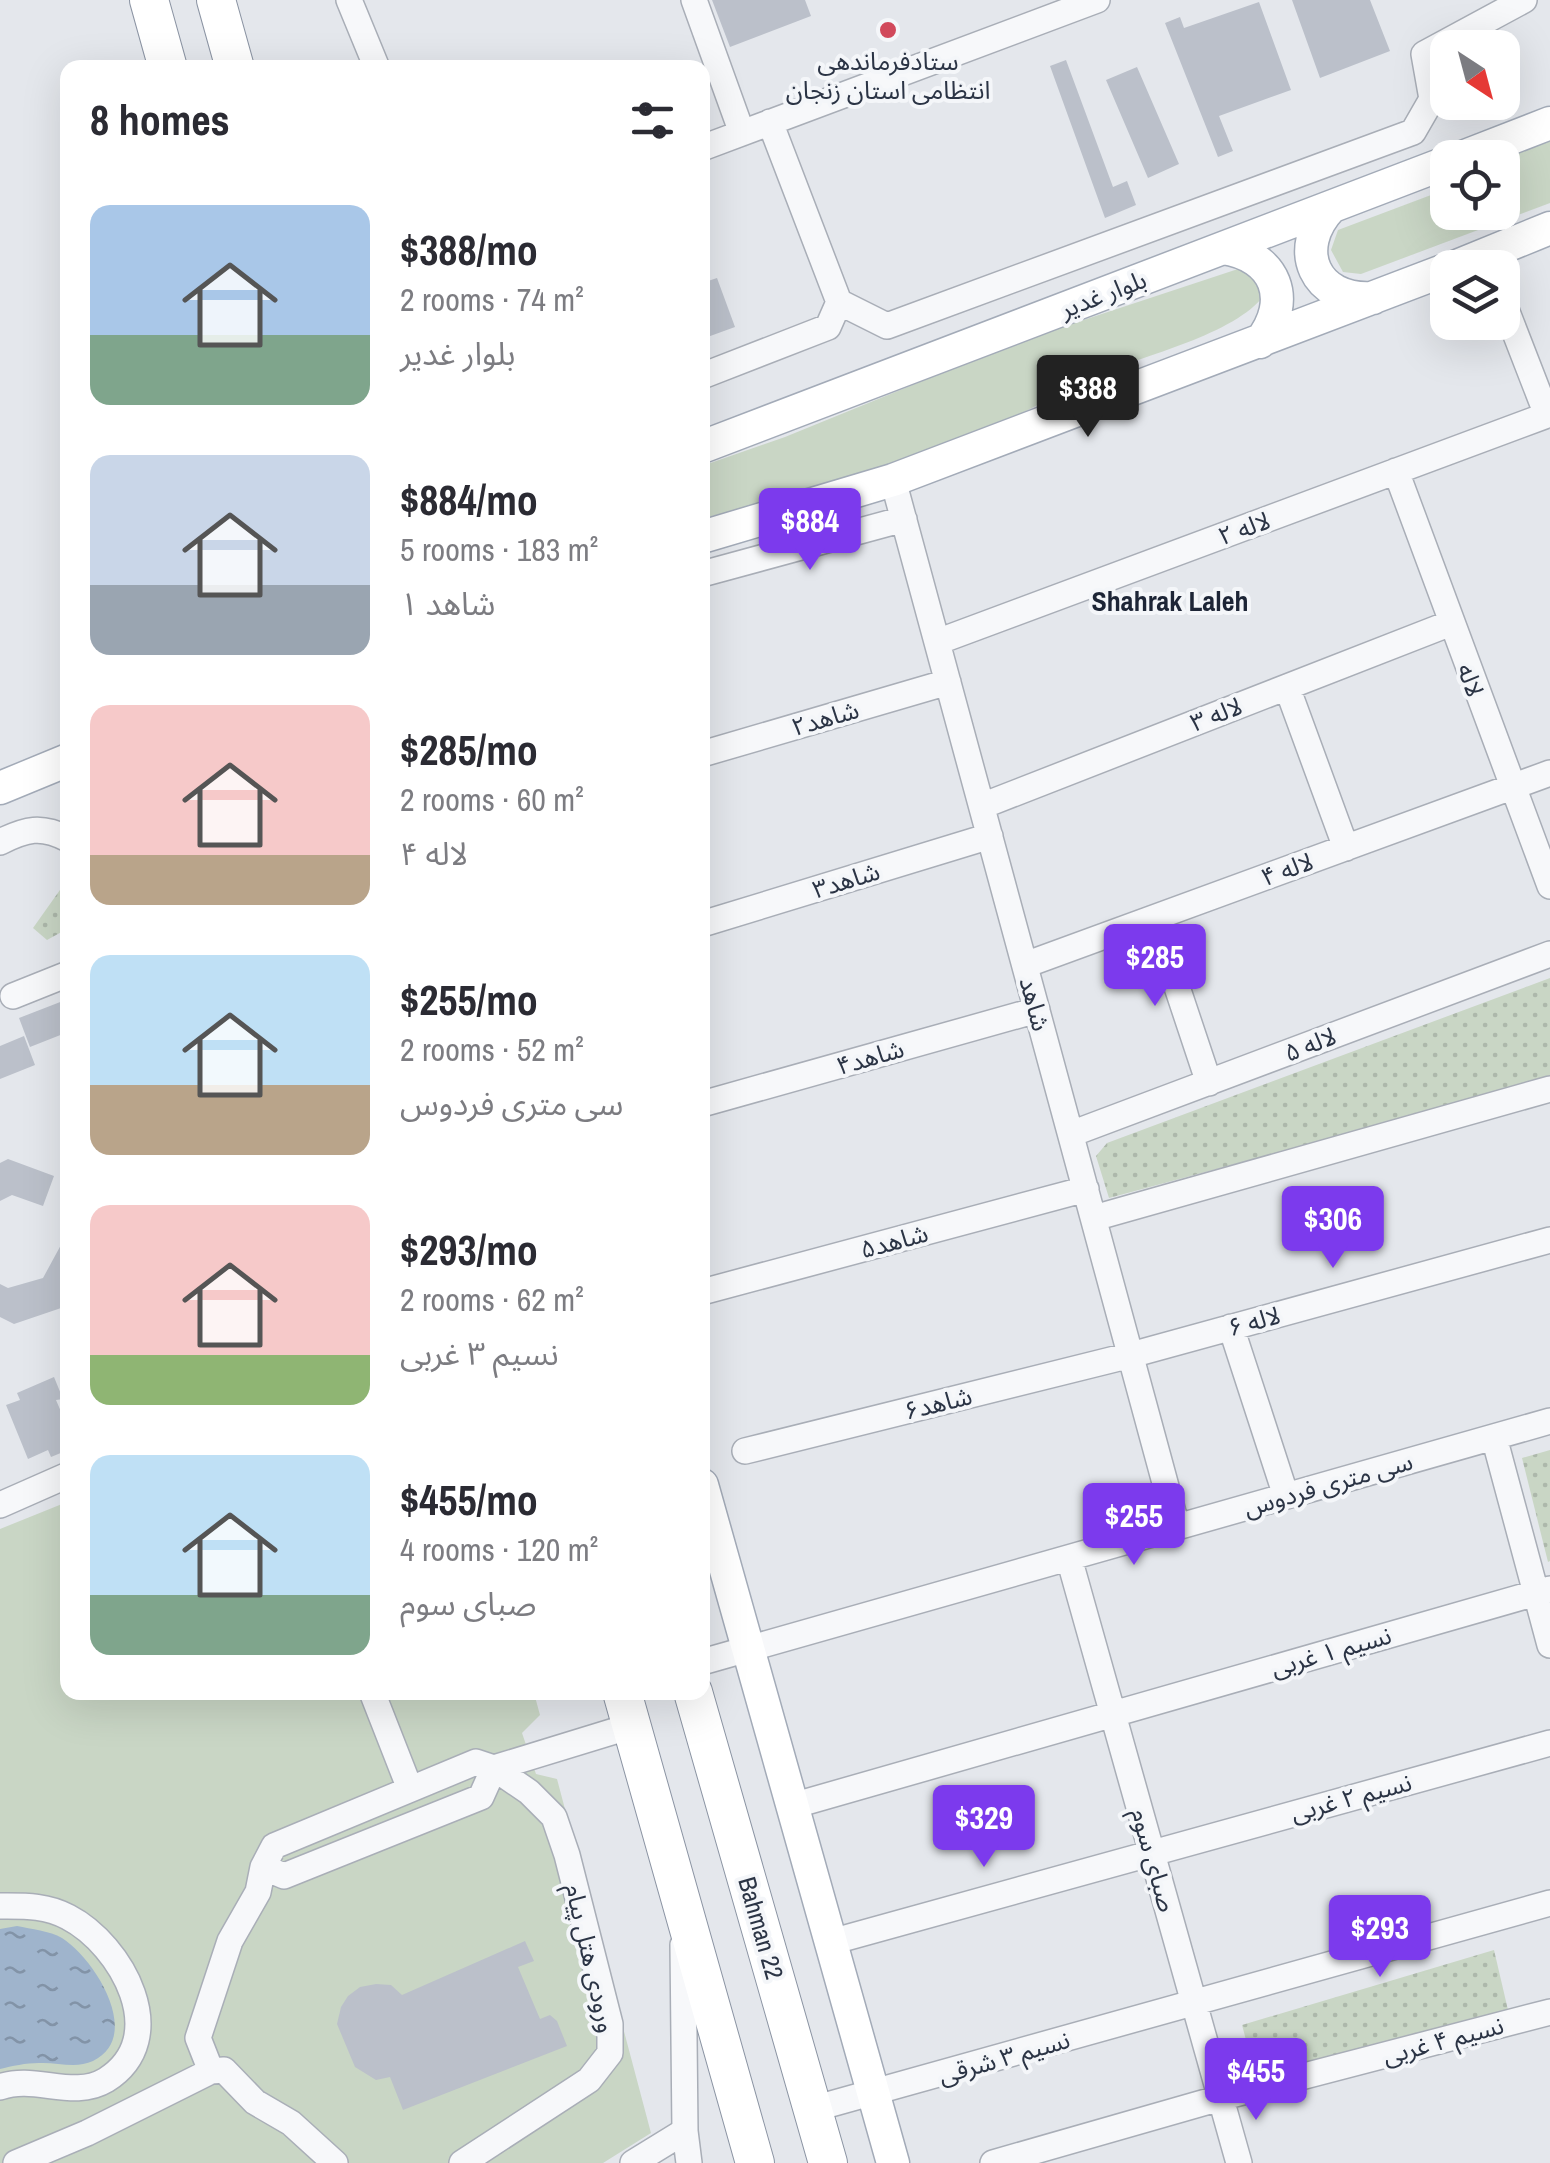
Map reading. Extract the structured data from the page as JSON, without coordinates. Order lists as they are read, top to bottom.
{
  "streets": {
    "highway": ["Bahman 22"],
    "main road": ["بلوار غدیر"],
    "street": [
      "لاله ۲",
      "لاله",
      "لاله ۳",
      "شاهد۲",
      "لاله ۴",
      "شاهد۳",
      "شاهد",
      "لاله ۵",
      "شاهد۴",
      "شاهد۵",
      "لاله ۶",
      "شاهد۶",
      "سی متری فردوس",
      "نسیم ۱ غربی",
      "نسیم ۲ غربی",
      "صبای سوم",
      "ورودی هتل پیام",
      "نسیم ۴ غربی",
      "نسیم ۳ شرقی"
    ]
  },
  "crossings": [
    ["لاله ۲", "لاله"],
    ["لاله ۲", "شاهد"],
    ["لاله", "لاله ۳"],
    ["لاله", "لاله ۴"],
    ["لاله ۳", "شاهد"],
    ["شاهد۲", "شاهد"],
    ["لاله ۴", "شاهد"],
    ["شاهد۳", "شاهد"],
    ["شاهد", "لاله ۵"],
    ["شاهد", "شاهد۴"],
    ["شاهد", "شاهد۵"],
    ["شاهد", "لاله ۶"],
    ["شاهد", "شاهد۶"],
    ["شاهد", "سی متری فردوس"],
    ["لاله ۶", "شاهد۶"],
    ["سی متری فردوس", "صبای سوم"],
    ["نسیم ۱ غربی", "صبای سوم"],
    ["نسیم ۲ غربی", "صبای سوم"],
    ["صبای سوم", "نسیم ۴ غربی"],
    ["صبای سوم", "نسیم ۳ شرقی"],
    ["Bahman 22", "نسیم ۳ شرقی"]
  ],
  "districts": ["Shahrak Laleh"],
  "places": ["ستادفرماندهی انتظامی استان زنجان"],
  "north": "bottom right",
  "page": {
    "heading": "8 homes",
    "list": [
      {
        "name": "$388/mo",
        "note": "2 rooms · 74 m² · بلوار غدیر"
      },
      {
        "name": "$884/mo",
        "note": "5 rooms · 183 m² · شاهد ۱"
      },
      {
        "name": "$285/mo",
        "note": "2 rooms · 60 m² · لاله ۴"
      },
      {
        "name": "$255/mo",
        "note": "2 rooms · 52 m² · سی متری فردوس"
      },
      {
        "name": "$293/mo",
        "note": "2 rooms · 62 m² · نسیم ۳ غربی"
      },
      {
        "name": "$455/mo",
        "note": "4 rooms · 120 m² · صبای سوم"
      }
    ],
    "price": [
      "$388",
      "$884",
      "$285",
      "$306",
      "$255",
      "$329",
      "$293",
      "$455"
    ]
  }
}
